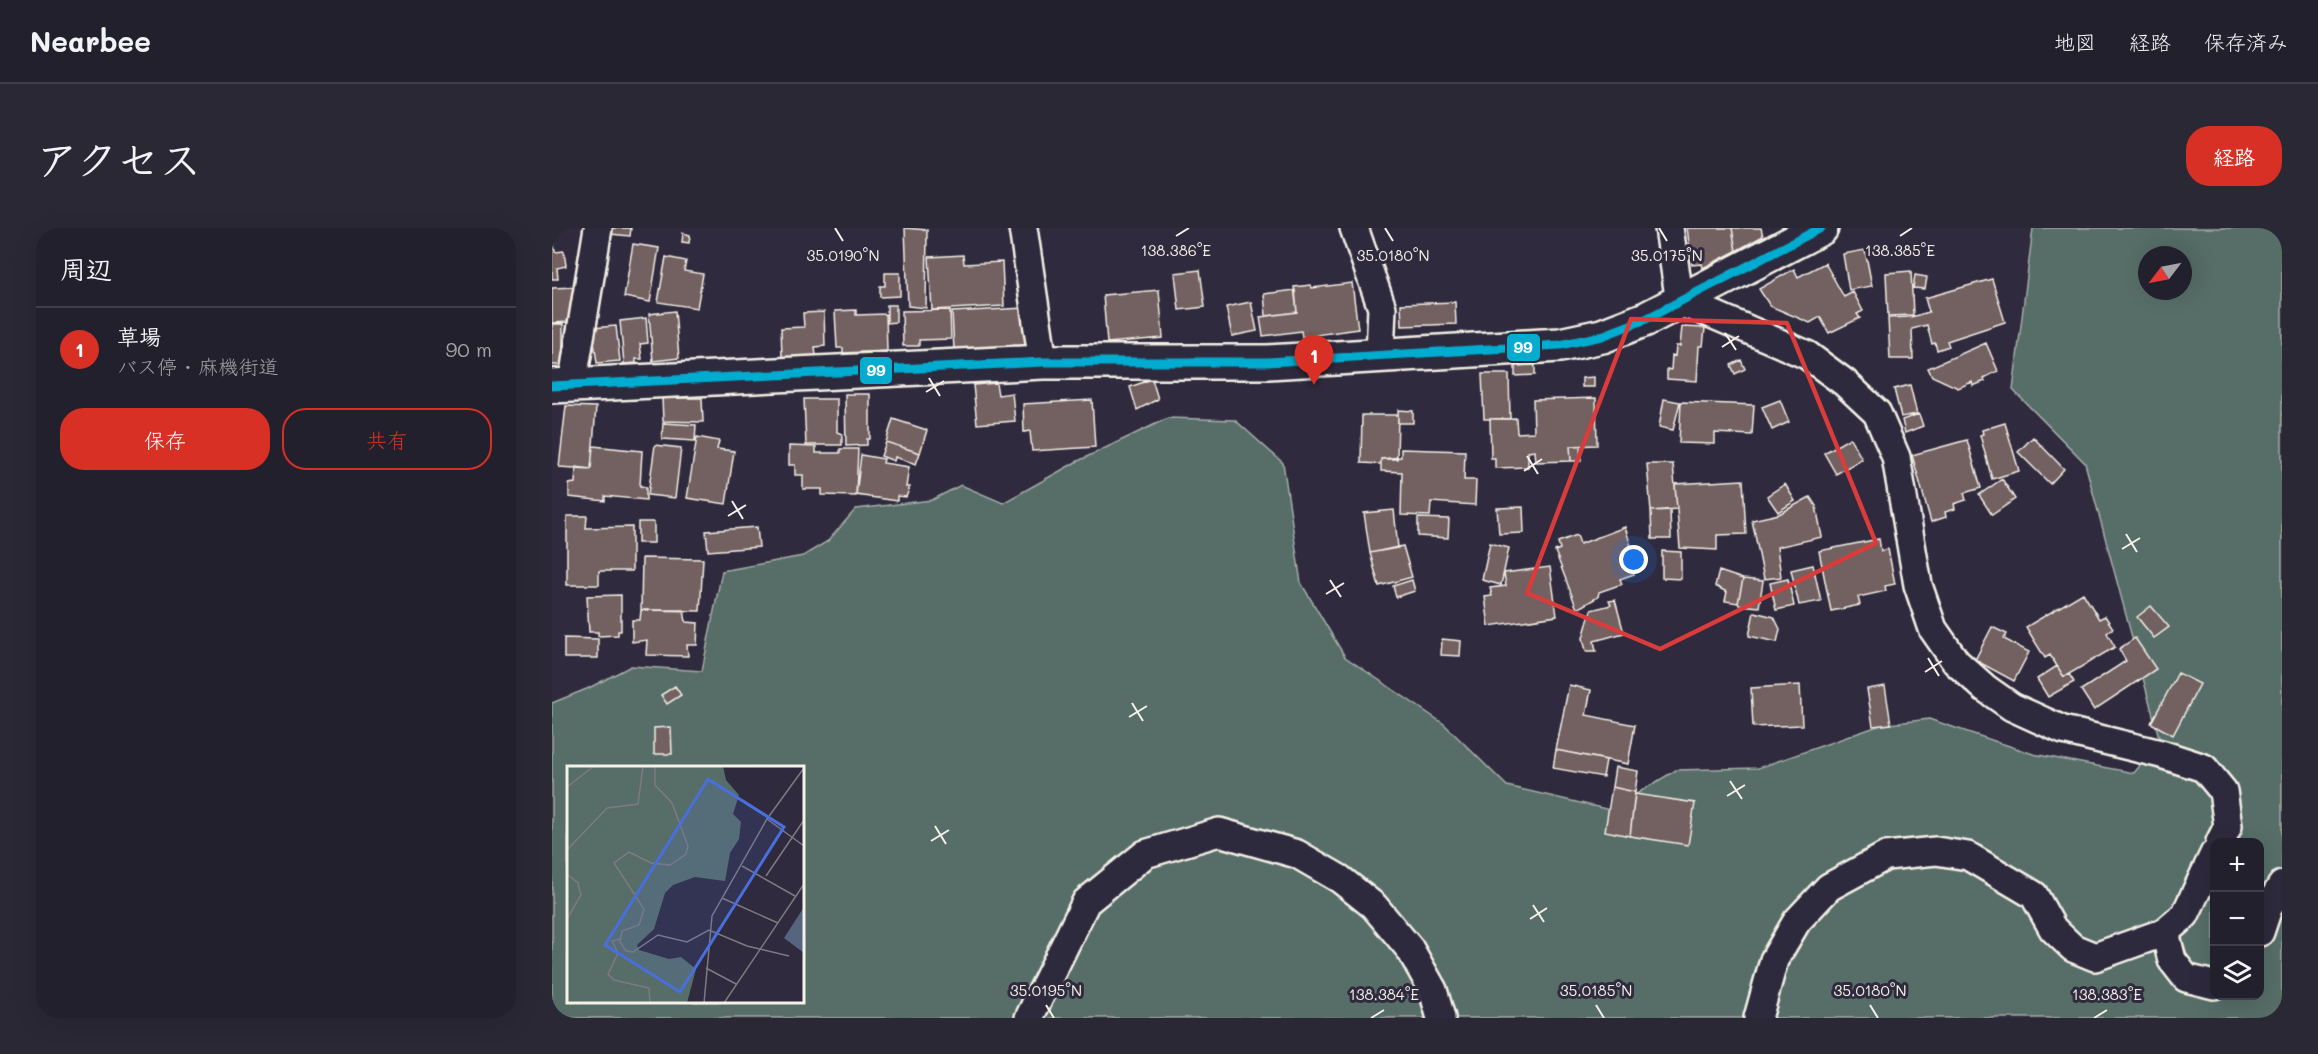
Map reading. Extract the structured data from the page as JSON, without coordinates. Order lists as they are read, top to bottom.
{
  "lines": ["transit line 99"],
  "north": "bottom left",
  "page": {
    "header": "Nearbee",
    "nav": ["地図", "経路", "保存済み"],
    "title": "アクセス",
    "buttons": [
      "経路",
      ["保存", "共有"]
    ],
    "heading": "周辺",
    "list": [
      {
        "mark": "1",
        "name": "草場",
        "note": "バス停 · 麻機街道",
        "value": "90 m"
      }
    ],
    "pins": "1",
    "map_buttons": ["+", "−"]
  },
  "coordinates": [
    "138.385°E",
    "138.386°E",
    "35.0190°N",
    "35.0180°N",
    "35.0175°N",
    "35.0195°N",
    "35.0185°N",
    "138.384°E",
    "138.383°E"
  ]
}
